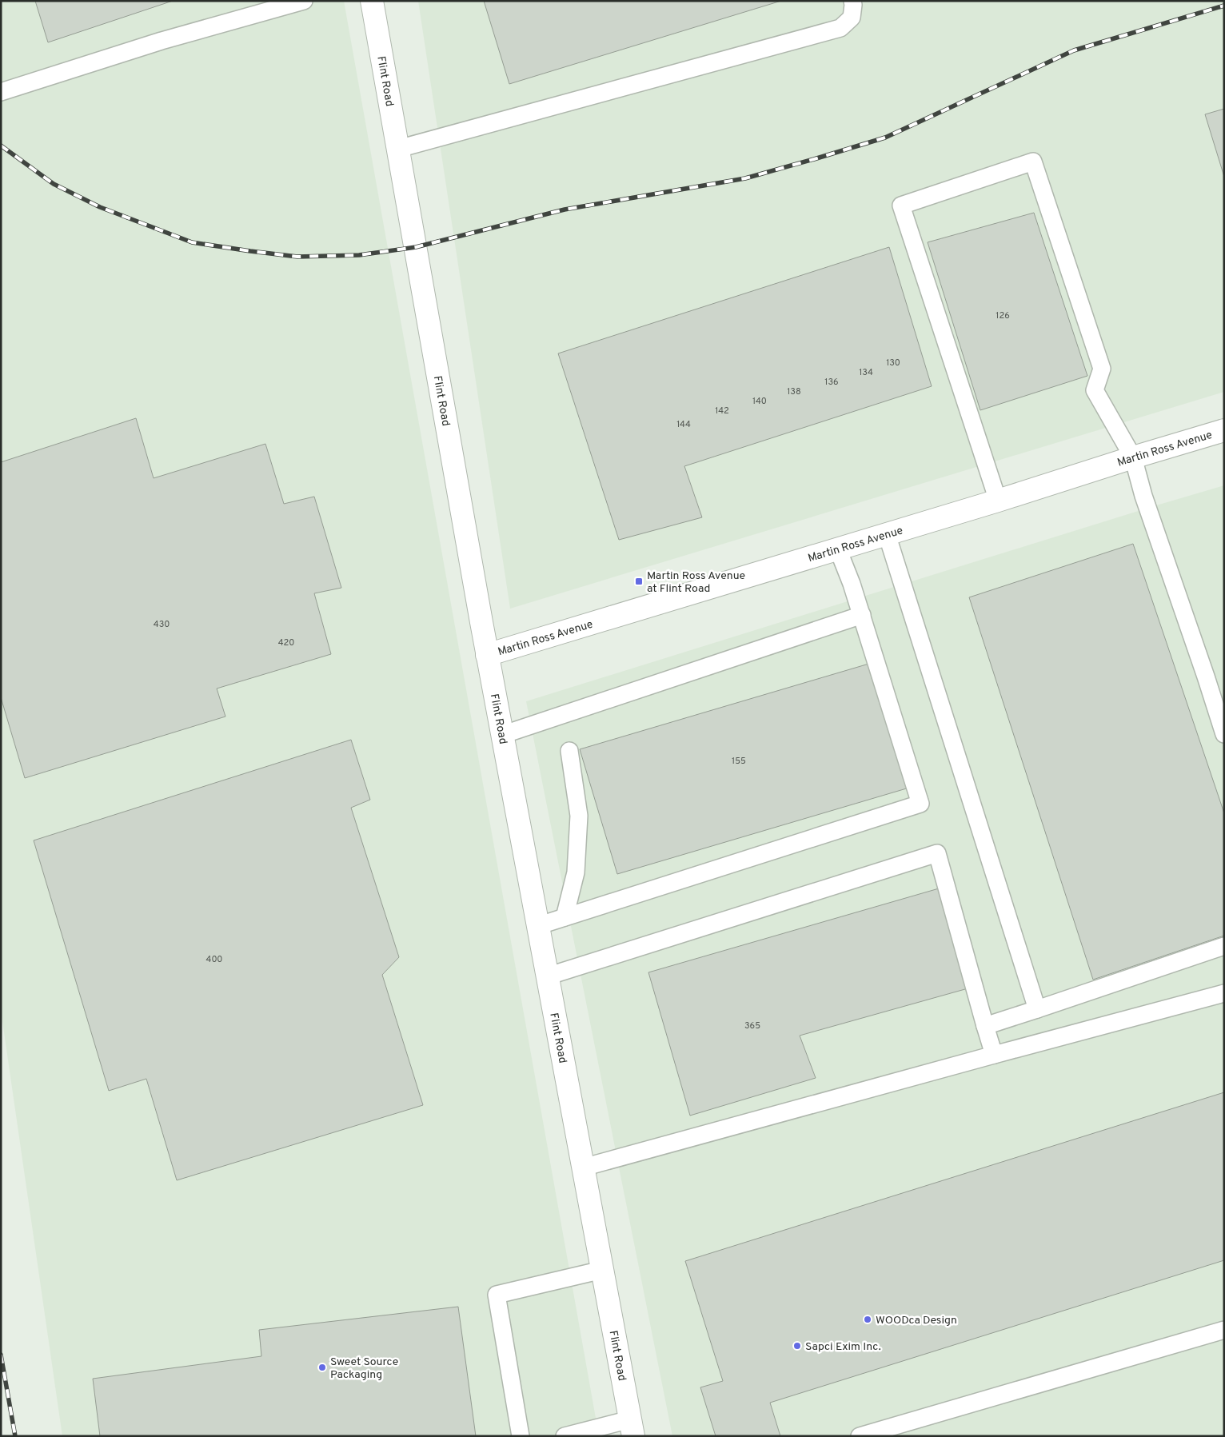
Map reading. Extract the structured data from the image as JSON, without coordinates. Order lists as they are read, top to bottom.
{
  "streets": {
    "street": ["Flint Road", "Martin Ross Avenue"]
  },
  "crossings": [
    ["Flint Road", "Martin Ross Avenue"]
  ],
  "places": {
    "transit": ["Martin Ross Avenue at Flint Road"],
    "other": ["WOODca Design", "Sapci Exim Inc.", "Sweet Source Packaging"]
  },
  "house_numbers": [
    "126",
    "130",
    "134",
    "136",
    "138",
    "140",
    "142",
    "144",
    "430",
    "420",
    "155",
    "400",
    "365"
  ]
}
